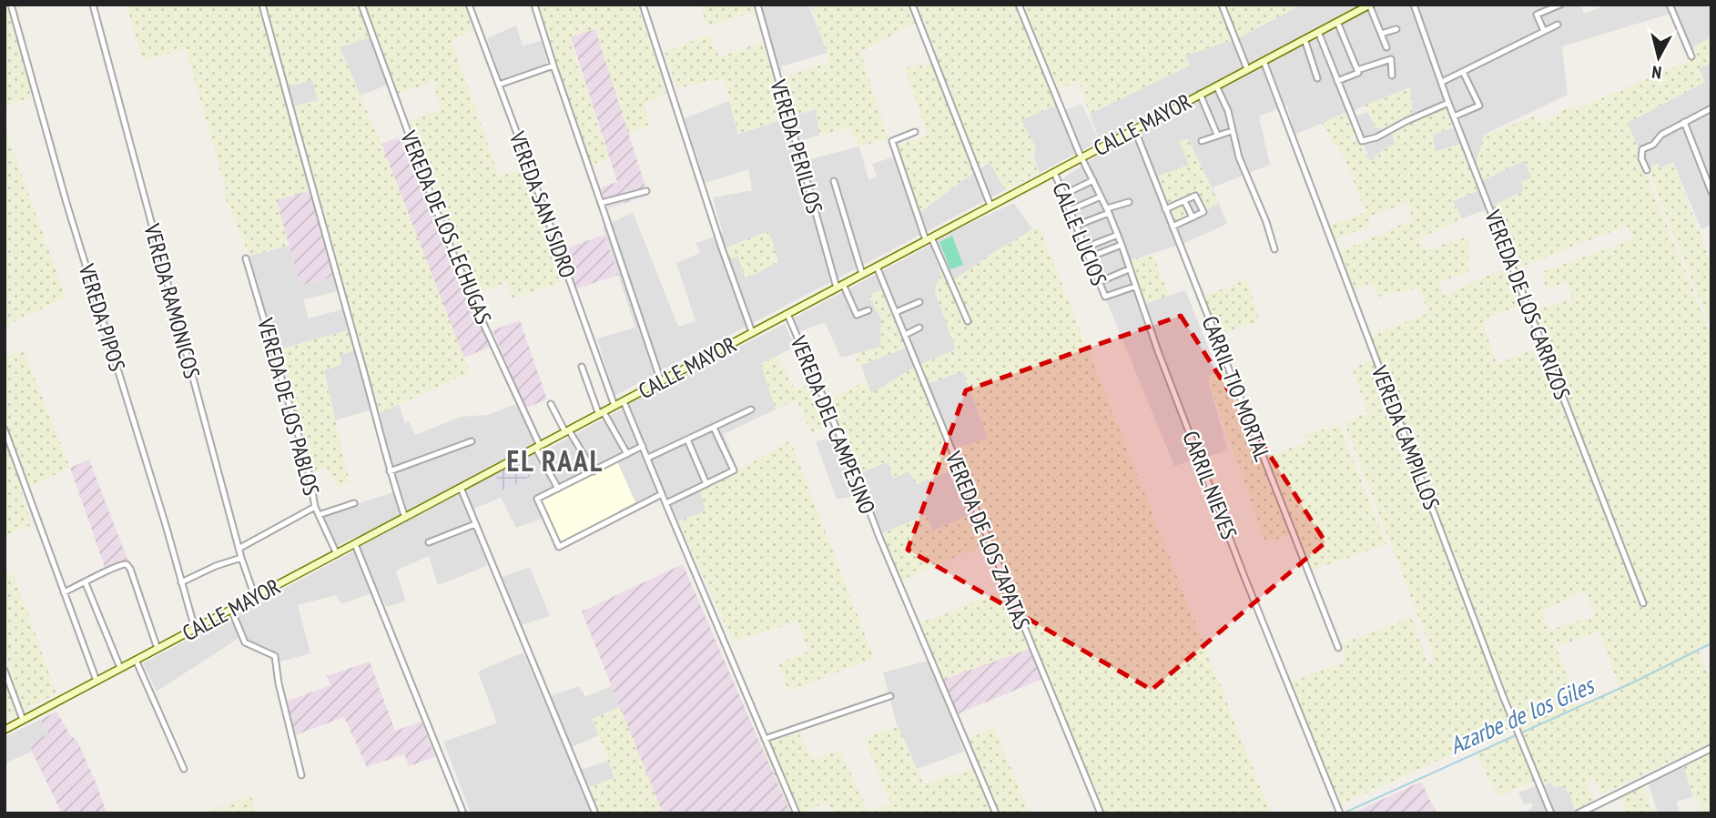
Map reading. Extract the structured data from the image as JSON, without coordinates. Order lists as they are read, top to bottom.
{
  "streets": {
    "main road": ["CALLE MAYOR"],
    "street": [
      "VEREDA PERILLOS",
      "VEREDA SAN ISIDRO",
      "VEREDA DE LOS LECHUGAS",
      "CALLE LUCIOS",
      "VEREDA RAMONICOS",
      "VEREDA DE LOS CARRIZOS",
      "VEREDA PIPOS",
      "CARRIL TIO MORTAL",
      "VEREDA DE LOS PABLOS",
      "VEREDA DEL CAMPESINO",
      "VEREDA CAMPILLOS",
      "CARRIL NIEVES",
      "VEREDA DE LOS ZAPATAS"
    ]
  },
  "crossings": [
    ["CALLE MAYOR", "VEREDA PERILLOS"],
    ["CALLE MAYOR", "VEREDA SAN ISIDRO"],
    ["CALLE MAYOR", "VEREDA DE LOS LECHUGAS"],
    ["CALLE MAYOR", "CALLE LUCIOS"],
    ["CALLE MAYOR", "VEREDA RAMONICOS"],
    ["CALLE MAYOR", "VEREDA PIPOS"],
    ["CALLE MAYOR", "CARRIL TIO MORTAL"],
    ["CALLE MAYOR", "VEREDA DE LOS PABLOS"],
    ["CALLE MAYOR", "VEREDA DEL CAMPESINO"],
    ["CALLE MAYOR", "VEREDA CAMPILLOS"],
    ["CALLE MAYOR", "CARRIL NIEVES"],
    ["CALLE MAYOR", "VEREDA DE LOS ZAPATAS"],
    ["CALLE LUCIOS", "CARRIL NIEVES"]
  ],
  "districts": ["EL RAAL"],
  "water": ["Azarbe de los Giles"],
  "north": "bottom"
}
